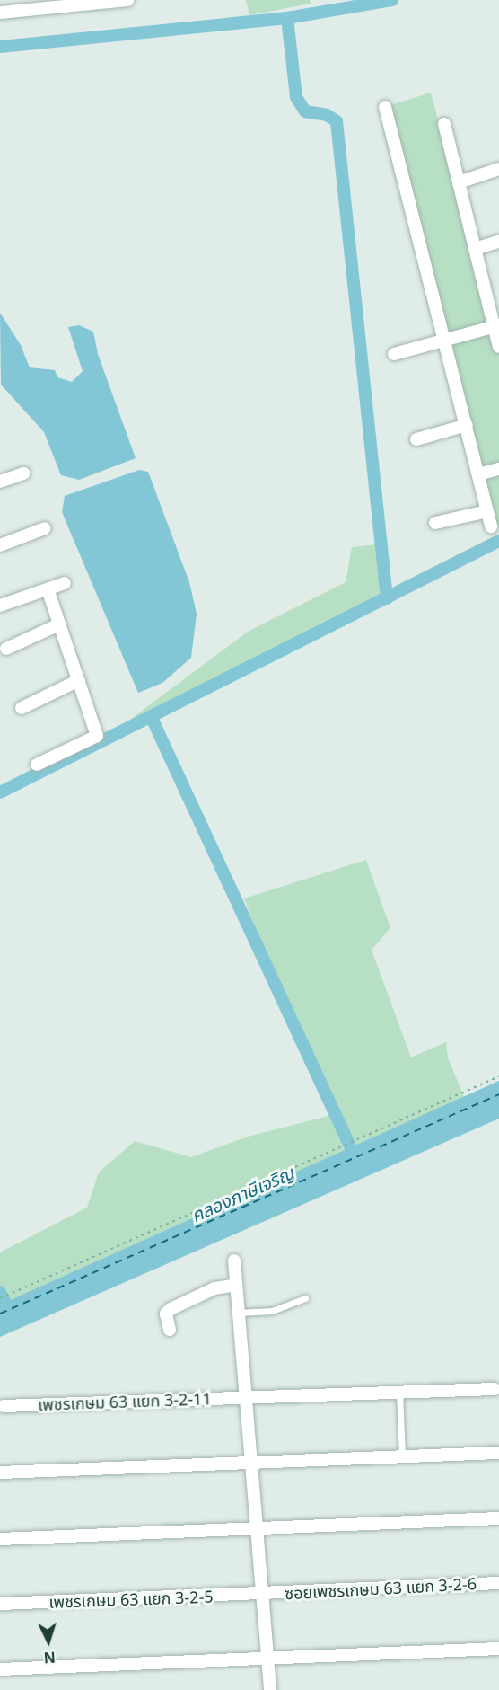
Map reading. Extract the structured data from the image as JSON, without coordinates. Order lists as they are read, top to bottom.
{
  "streets": {
    "street": ["เพชรเกษม 63 แยก 3-2-11", "ซอยเพชรเกษม 63 แยก 3-2-6", "เพชรเกษม 63 แยก 3-2-5"]
  },
  "crossings": [
    ["ซอยเพชรเกษม 63 แยก 3-2-6", "เพชรเกษม 63 แยก 3-2-5"]
  ],
  "water": ["คลองภาษีเจริญ"],
  "north": "bottom"
}
